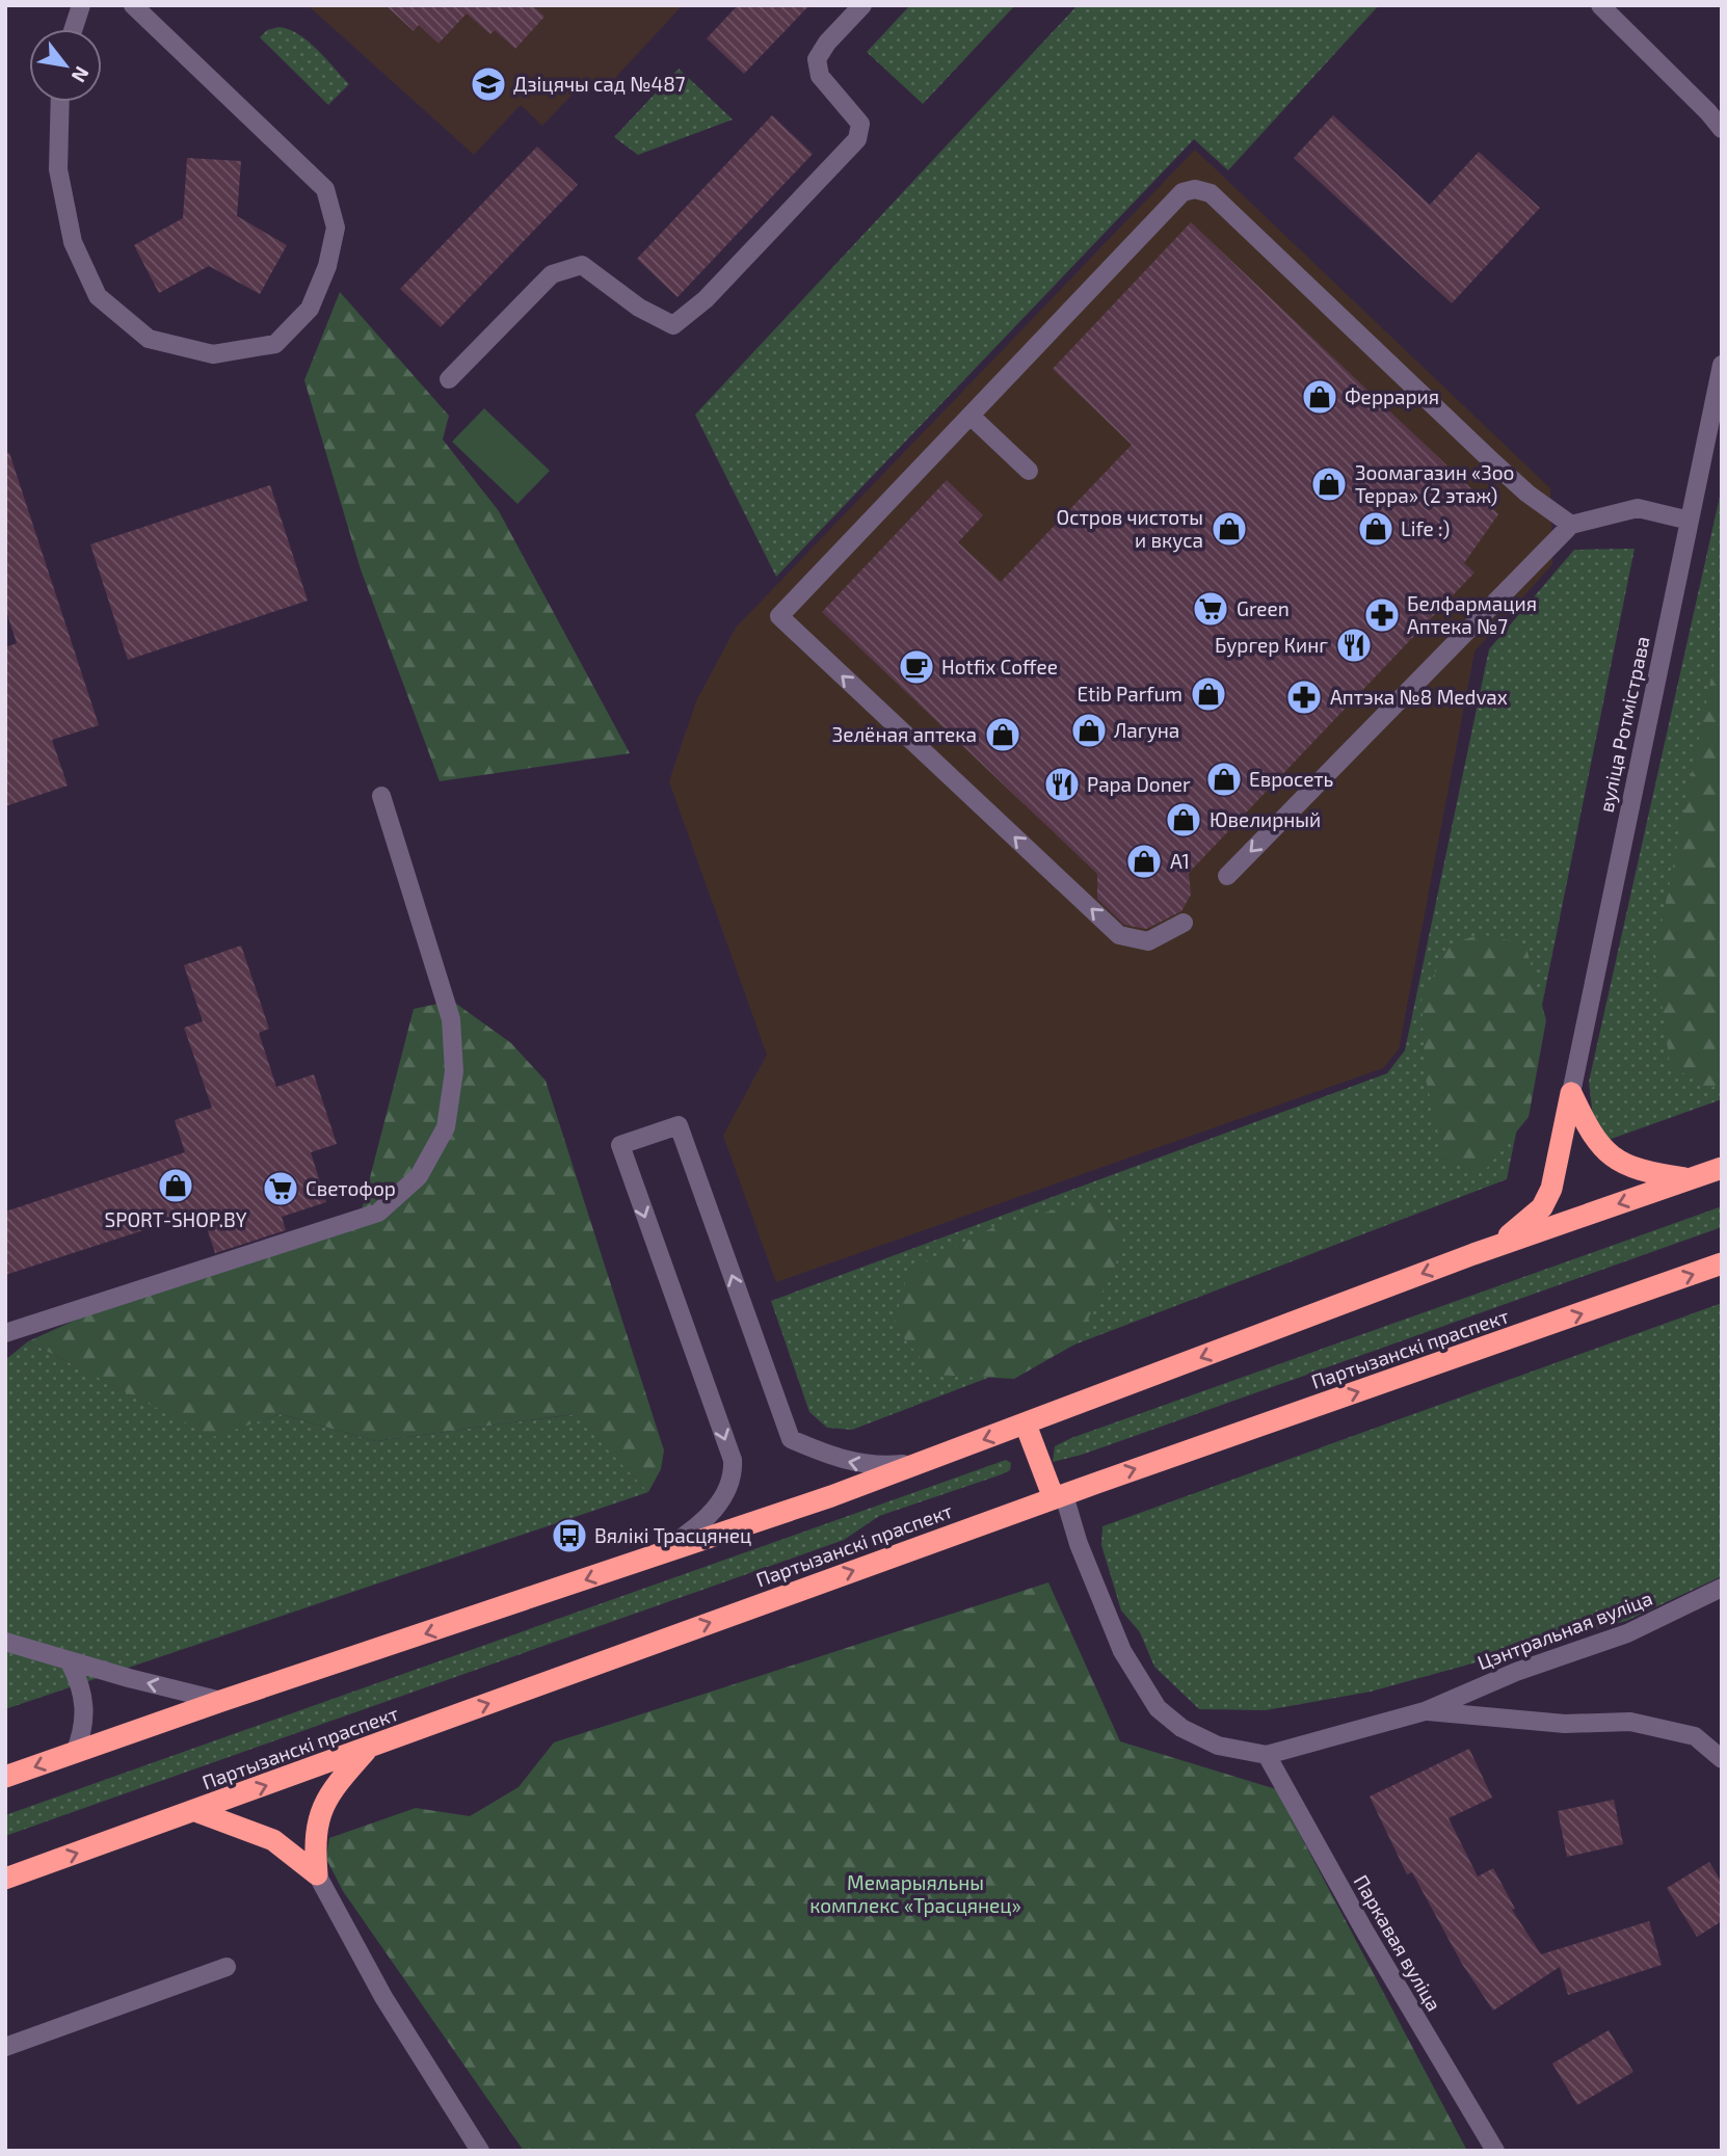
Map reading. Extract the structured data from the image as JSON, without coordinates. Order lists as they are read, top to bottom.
{
  "streets": {
    "highway": ["Партызанскі праспект"],
    "street": ["вуліца Ротмістрава", "Цэнтральная вуліца", "Паркавая вуліца"]
  },
  "crossings": [
    ["Цэнтральная вуліца", "Паркавая вуліца"]
  ],
  "parks": ["Мемарыяльны комплекс «Трасцянец»"],
  "places": {
    "school or university": ["Дзіцячы сад №487"],
    "shop": [
      "Феррария",
      "Зоомагазин «Зоо Терра» (2 этаж)",
      "Остров чистоты и вкуса",
      "Life :)",
      "Etib Parfum",
      "Лагуна",
      "Зелёная аптека",
      "Евросеть",
      "Ювелирный",
      "A1",
      "SPORT-SHOP.BY"
    ],
    "supermarket": ["Green", "Светофор"],
    "pharmacy": ["Белфармация Аптека №7", "Аптэка №8 Medvax"],
    "restaurant": ["Бургер Кинг", "Papa Doner"],
    "cafe": ["Hotfix Coffee"],
    "bus stop": ["Вялікі Трасцянец"]
  },
  "north": "bottom right"
}
